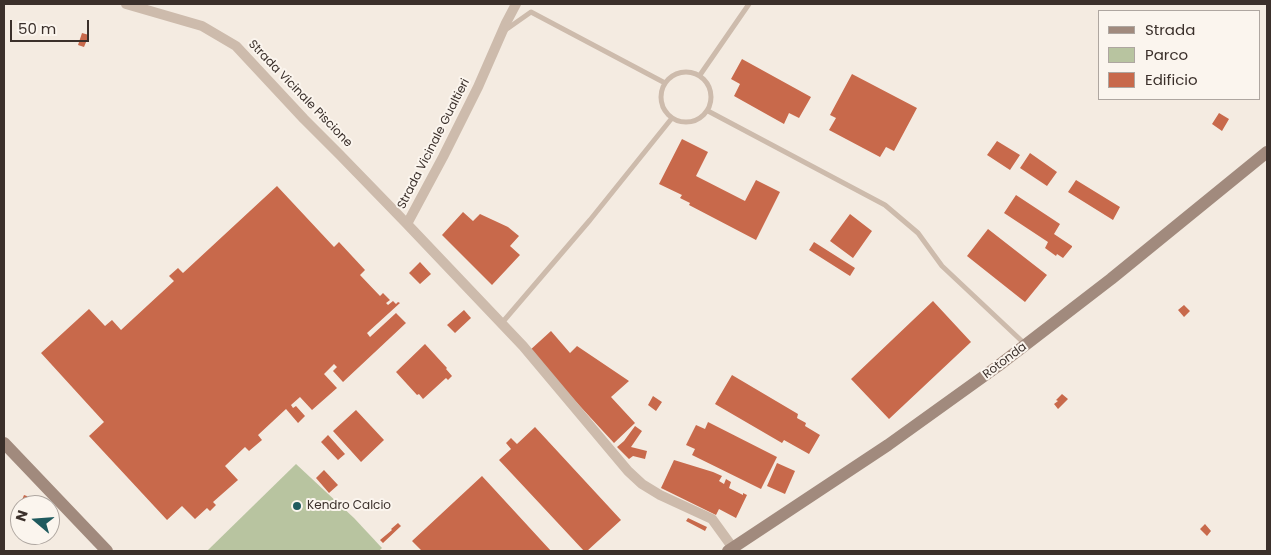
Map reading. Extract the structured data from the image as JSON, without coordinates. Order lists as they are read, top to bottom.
{
  "streets": {
    "main road": ["Rotonda"],
    "street": ["Strada Vicinale Piscione", "Strada Vicinale Gualtieri"]
  },
  "crossings": [
    ["Strada Vicinale Piscione", "Strada Vicinale Gualtieri"],
    ["Strada Vicinale Gualtieri", "Rotonda"]
  ],
  "places": ["Kendro Calcio"],
  "legend": ["Strada", "Parco", "Edificio"],
  "scale_bar": "50 m",
  "north": "left"
}
